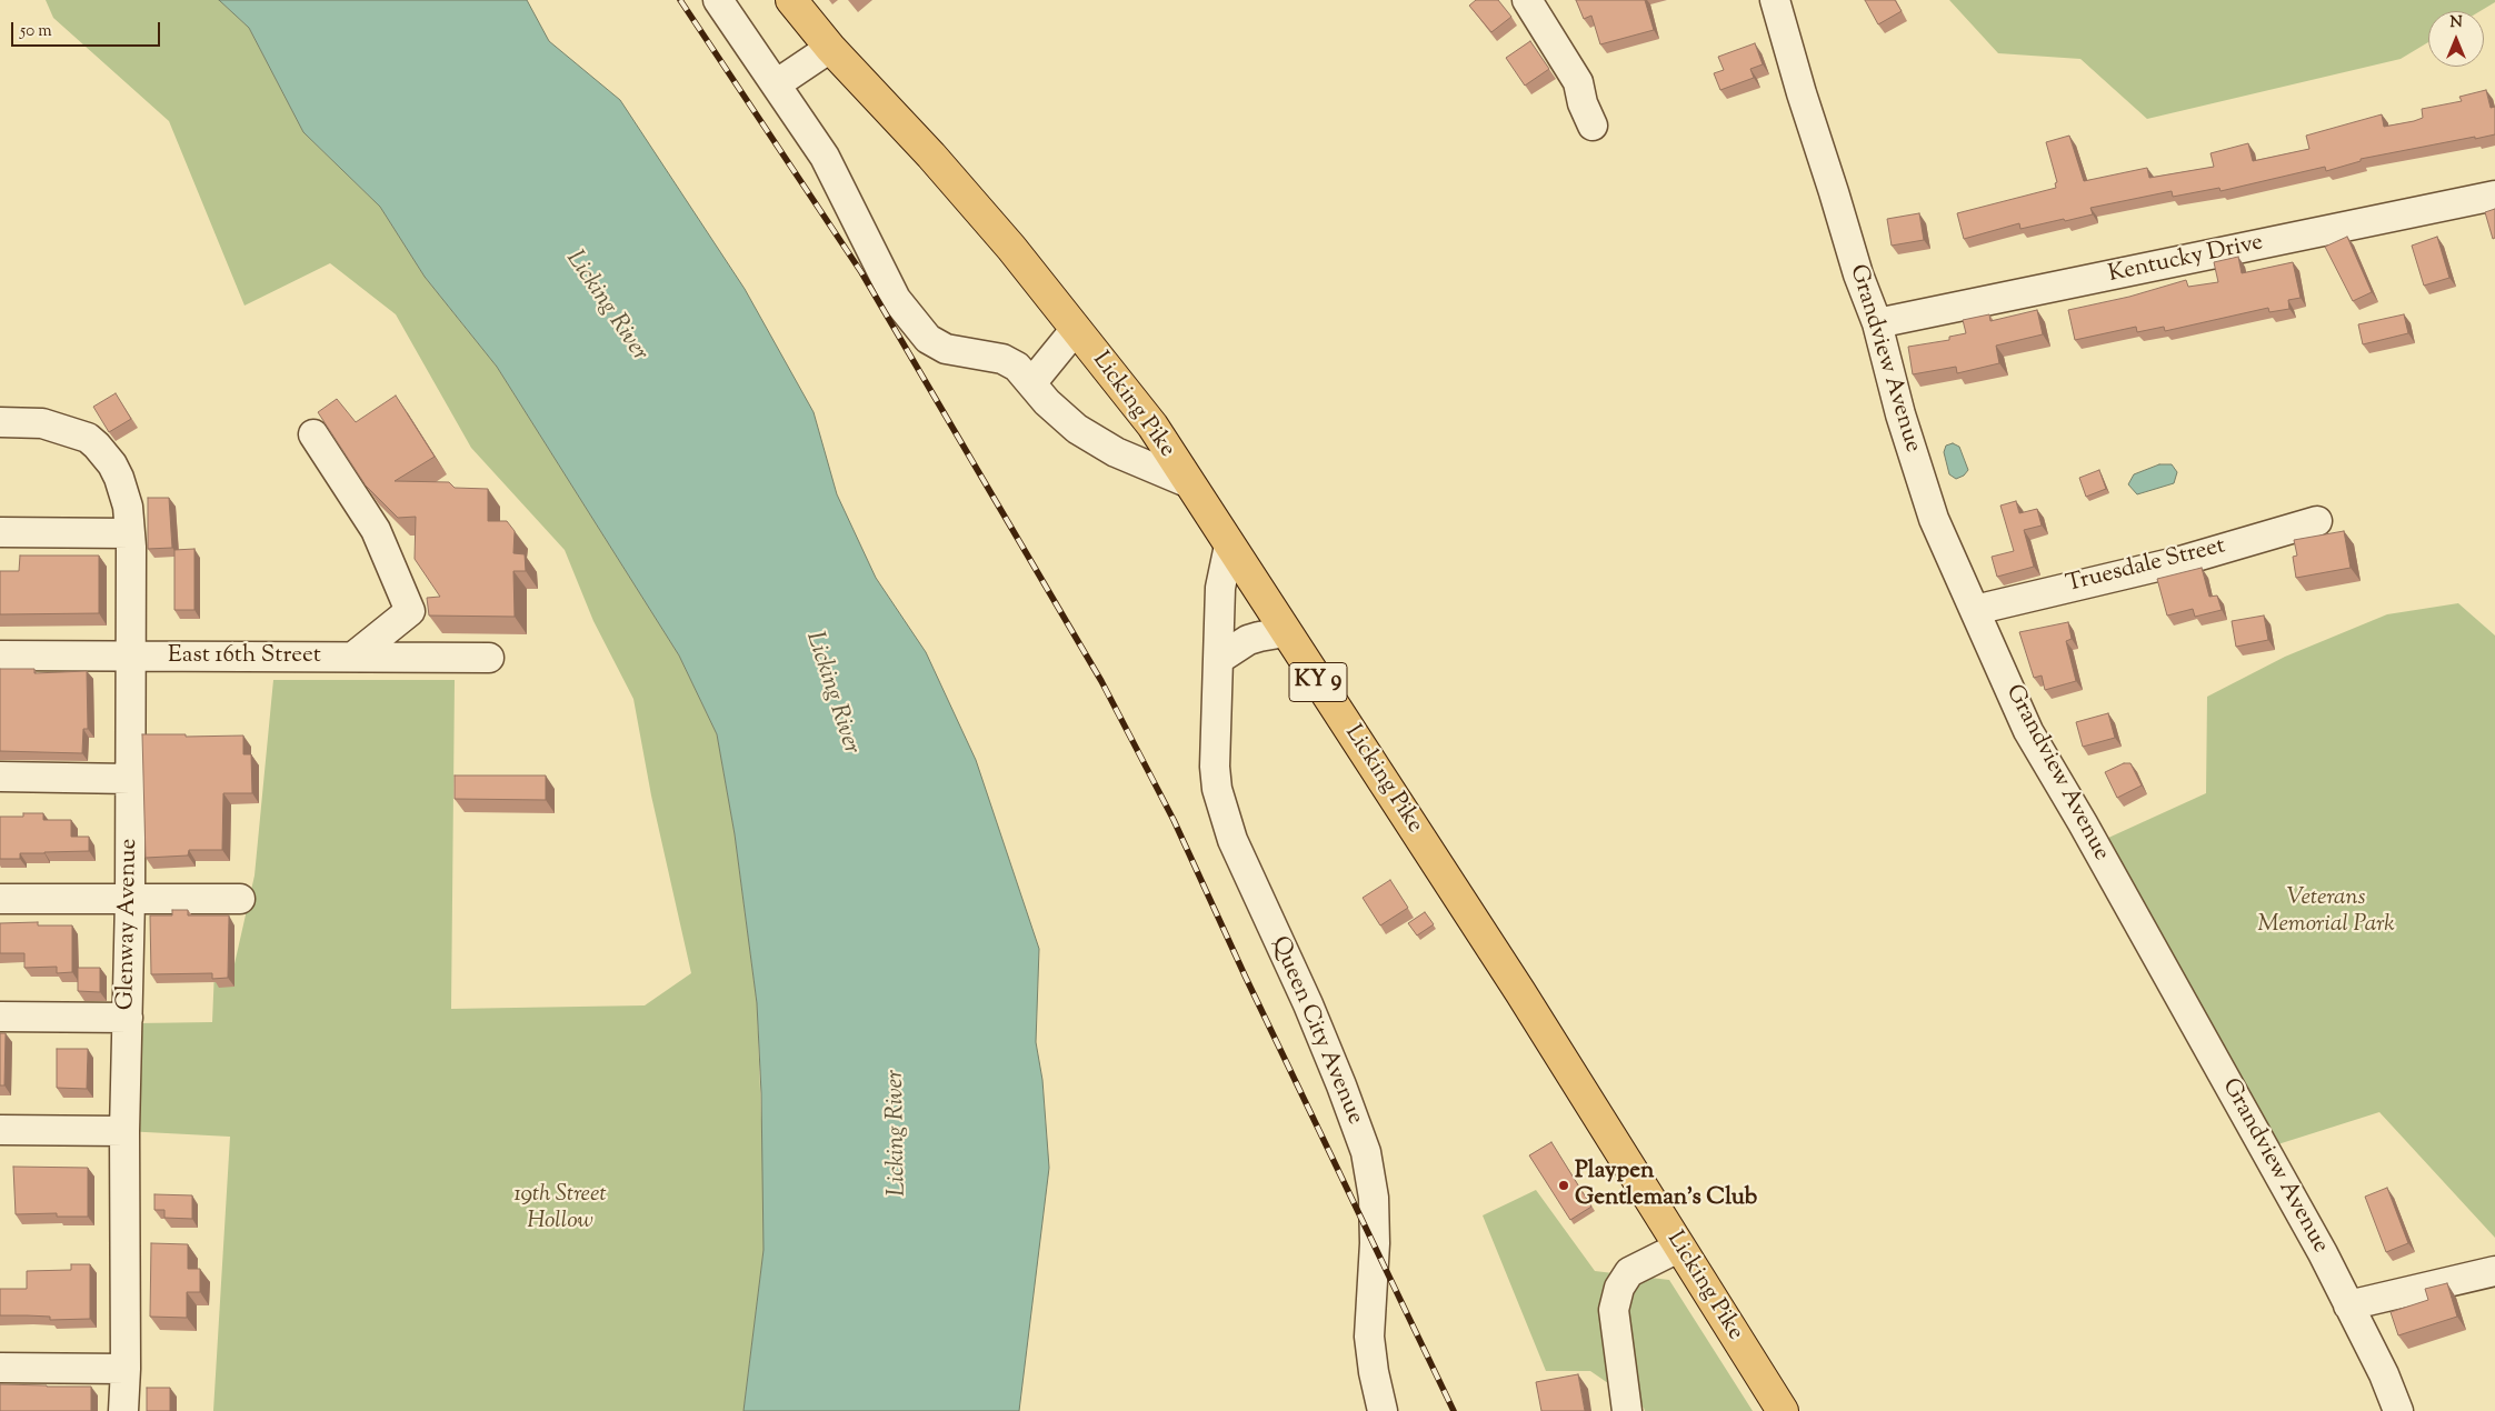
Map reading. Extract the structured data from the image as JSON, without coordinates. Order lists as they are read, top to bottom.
{
  "streets": {
    "main road": ["Licking Pike", "KY 9"],
    "street": [
      "Kentucky Drive",
      "Grandview Avenue",
      "Truesdale Street",
      "East 16th Street",
      "Glenway Avenue",
      "Queen City Avenue"
    ]
  },
  "crossings": [
    ["Kentucky Drive", "Grandview Avenue"],
    ["Grandview Avenue", "Truesdale Street"],
    ["Licking Pike", "Queen City Avenue"],
    ["East 16th Street", "Glenway Avenue"]
  ],
  "water": ["Licking River"],
  "parks": ["Veterans Memorial Park", "19th Street Hollow"],
  "places": ["Playpen Gentleman's Club"],
  "scale_bar": "50 m",
  "north": "top"
}
